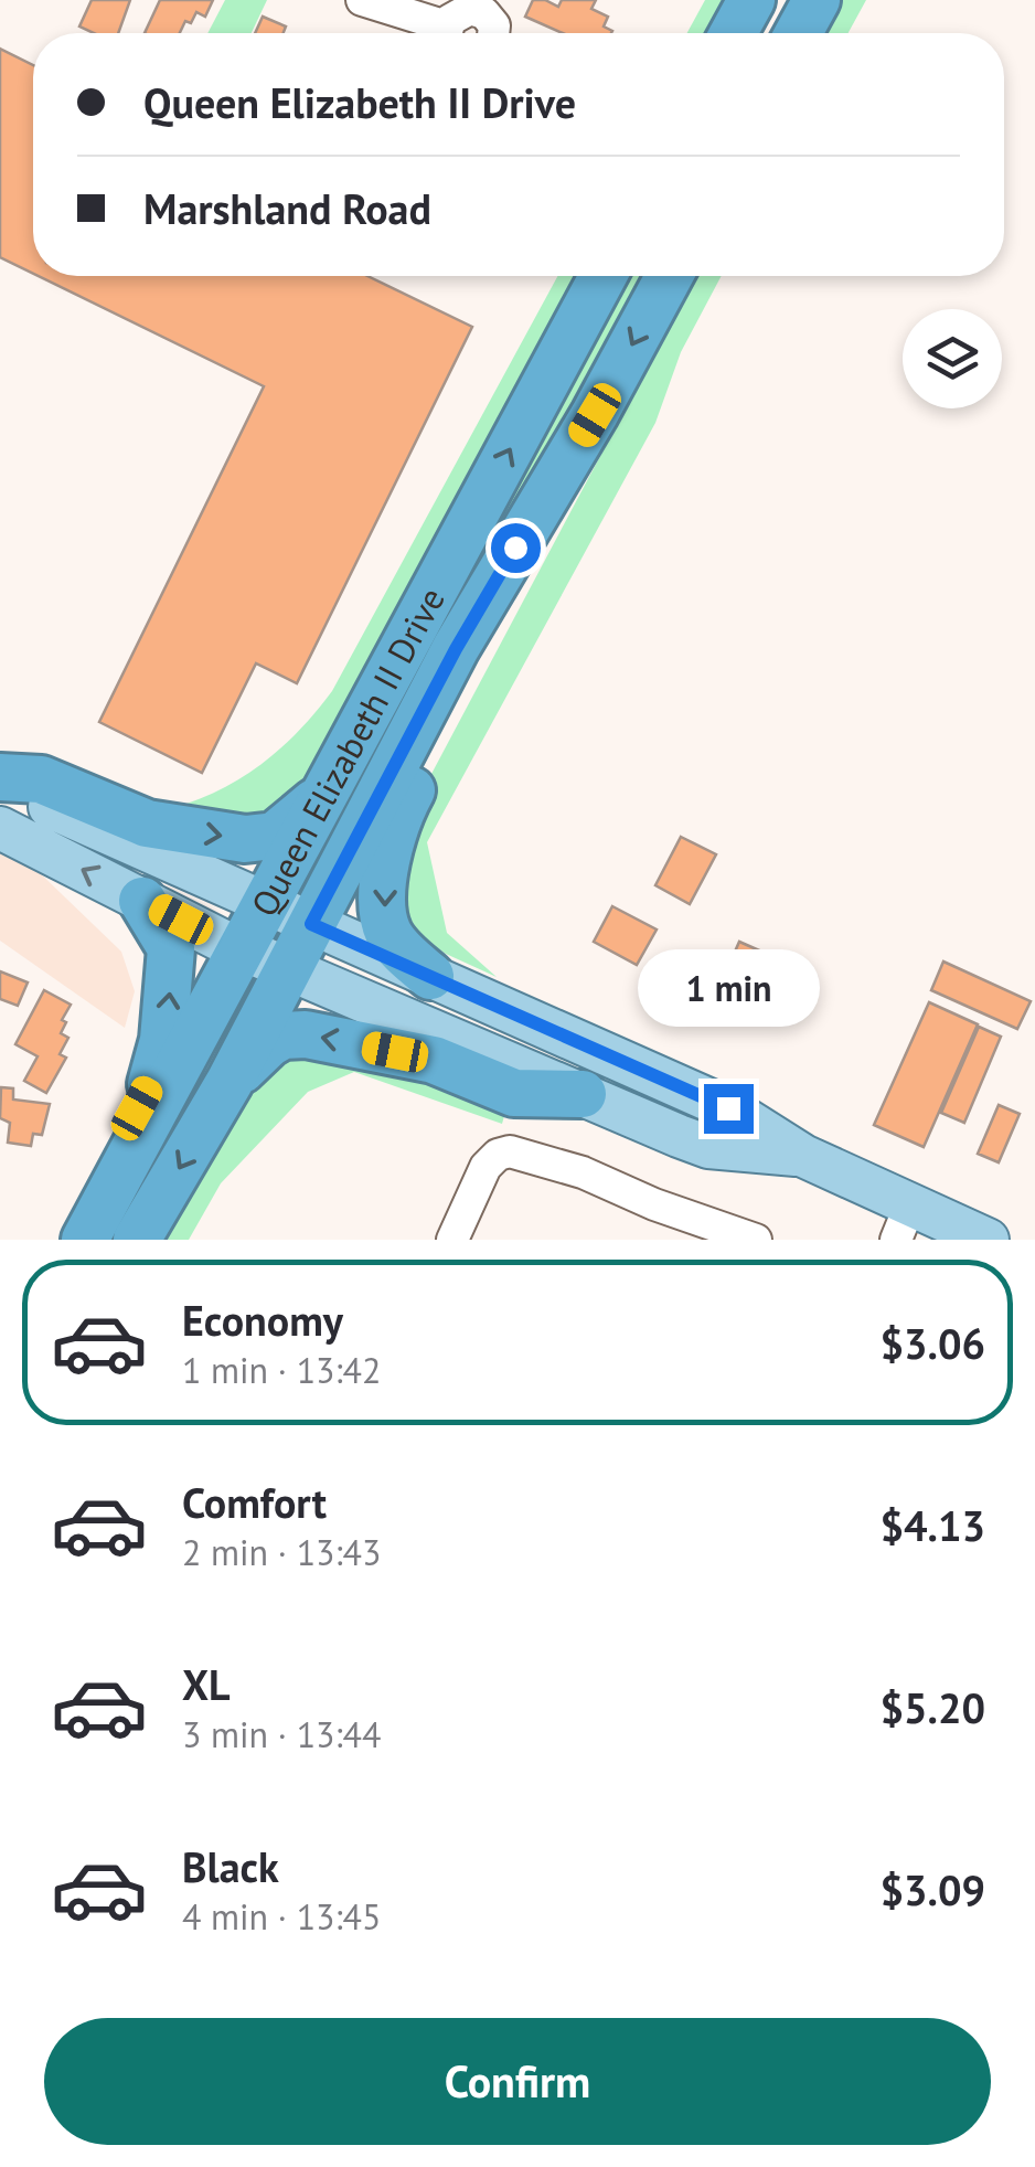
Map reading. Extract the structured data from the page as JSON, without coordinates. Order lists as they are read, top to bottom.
{
  "streets": {
    "highway": ["Queen Elizabeth II Drive"]
  },
  "page": {
    "banner": ["Queen Elizabeth II Drive", "Marshland Road"],
    "bubble": "1 min",
    "list": [
      {
        "name": "Economy",
        "note": "1 min · 13:42",
        "value": "$3.06"
      },
      {
        "name": "Comfort",
        "note": "2 min · 13:43",
        "value": "$4.13"
      },
      {
        "name": "XL",
        "note": "3 min · 13:44",
        "value": "$5.20"
      },
      {
        "name": "Black",
        "note": "4 min · 13:45",
        "value": "$3.09"
      }
    ],
    "buttons": "Confirm"
  }
}
